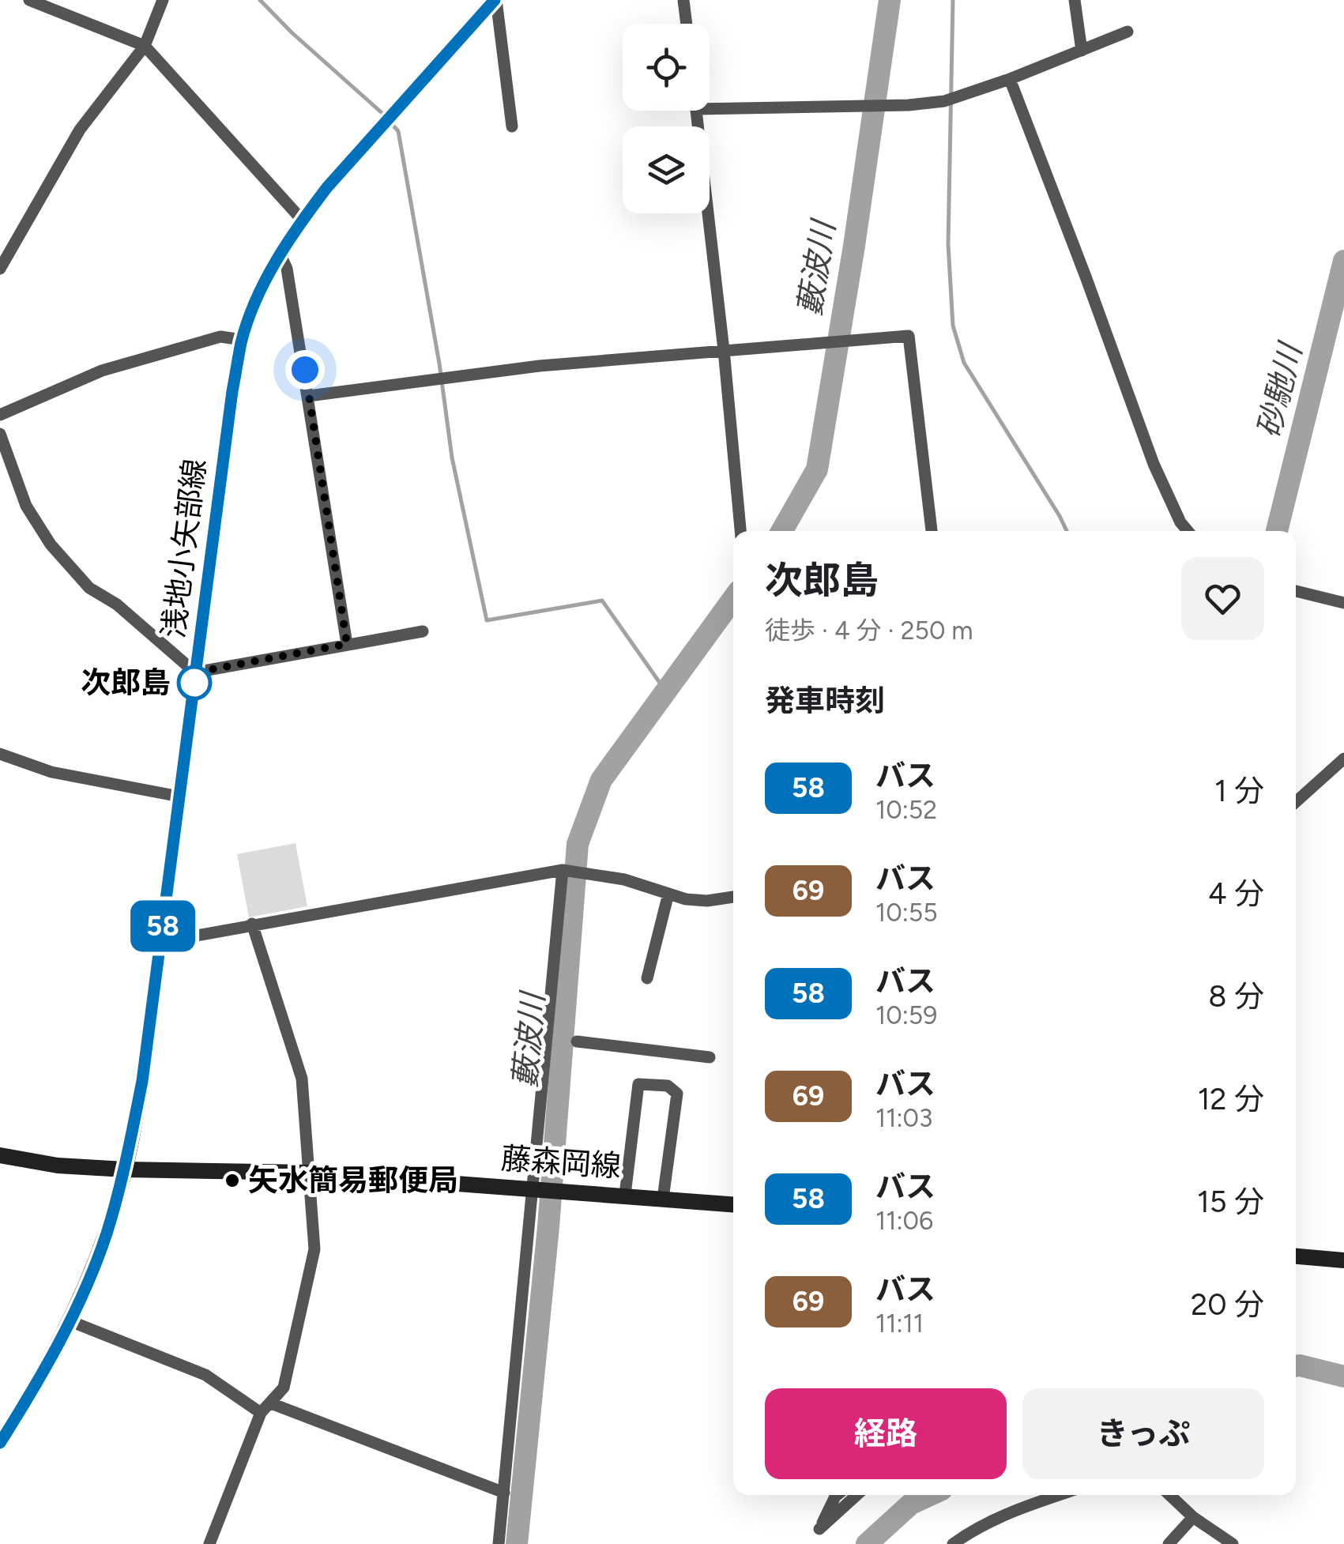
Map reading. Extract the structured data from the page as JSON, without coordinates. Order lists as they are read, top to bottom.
{
  "streets": {
    "main road": ["浅地小矢部線", "藤森岡線"]
  },
  "crossings": [
    ["浅地小矢部線", "藤森岡線"]
  ],
  "water": ["藪波川", "砂馳川"],
  "places": ["次郎島", "矢水簡易郵便局"],
  "lines": ["bus line 58"],
  "page": {
    "on_map": "58",
    "heading": [
      ["次郎島", "徒歩 · 4 分 · 250 m"],
      "発車時刻"
    ],
    "list": [
      {
        "mark": "58",
        "name": "バス",
        "note": "10:52",
        "value": "1 分"
      },
      {
        "mark": "69",
        "name": "バス",
        "note": "10:55",
        "value": "4 分"
      },
      {
        "mark": "58",
        "name": "バス",
        "note": "10:59",
        "value": "8 分"
      },
      {
        "mark": "69",
        "name": "バス",
        "note": "11:03",
        "value": "12 分"
      },
      {
        "mark": "58",
        "name": "バス",
        "note": "11:06",
        "value": "15 分"
      },
      {
        "mark": "69",
        "name": "バス",
        "note": "11:11",
        "value": "20 分"
      }
    ],
    "buttons": ["経路", "きっぷ"]
  }
}
